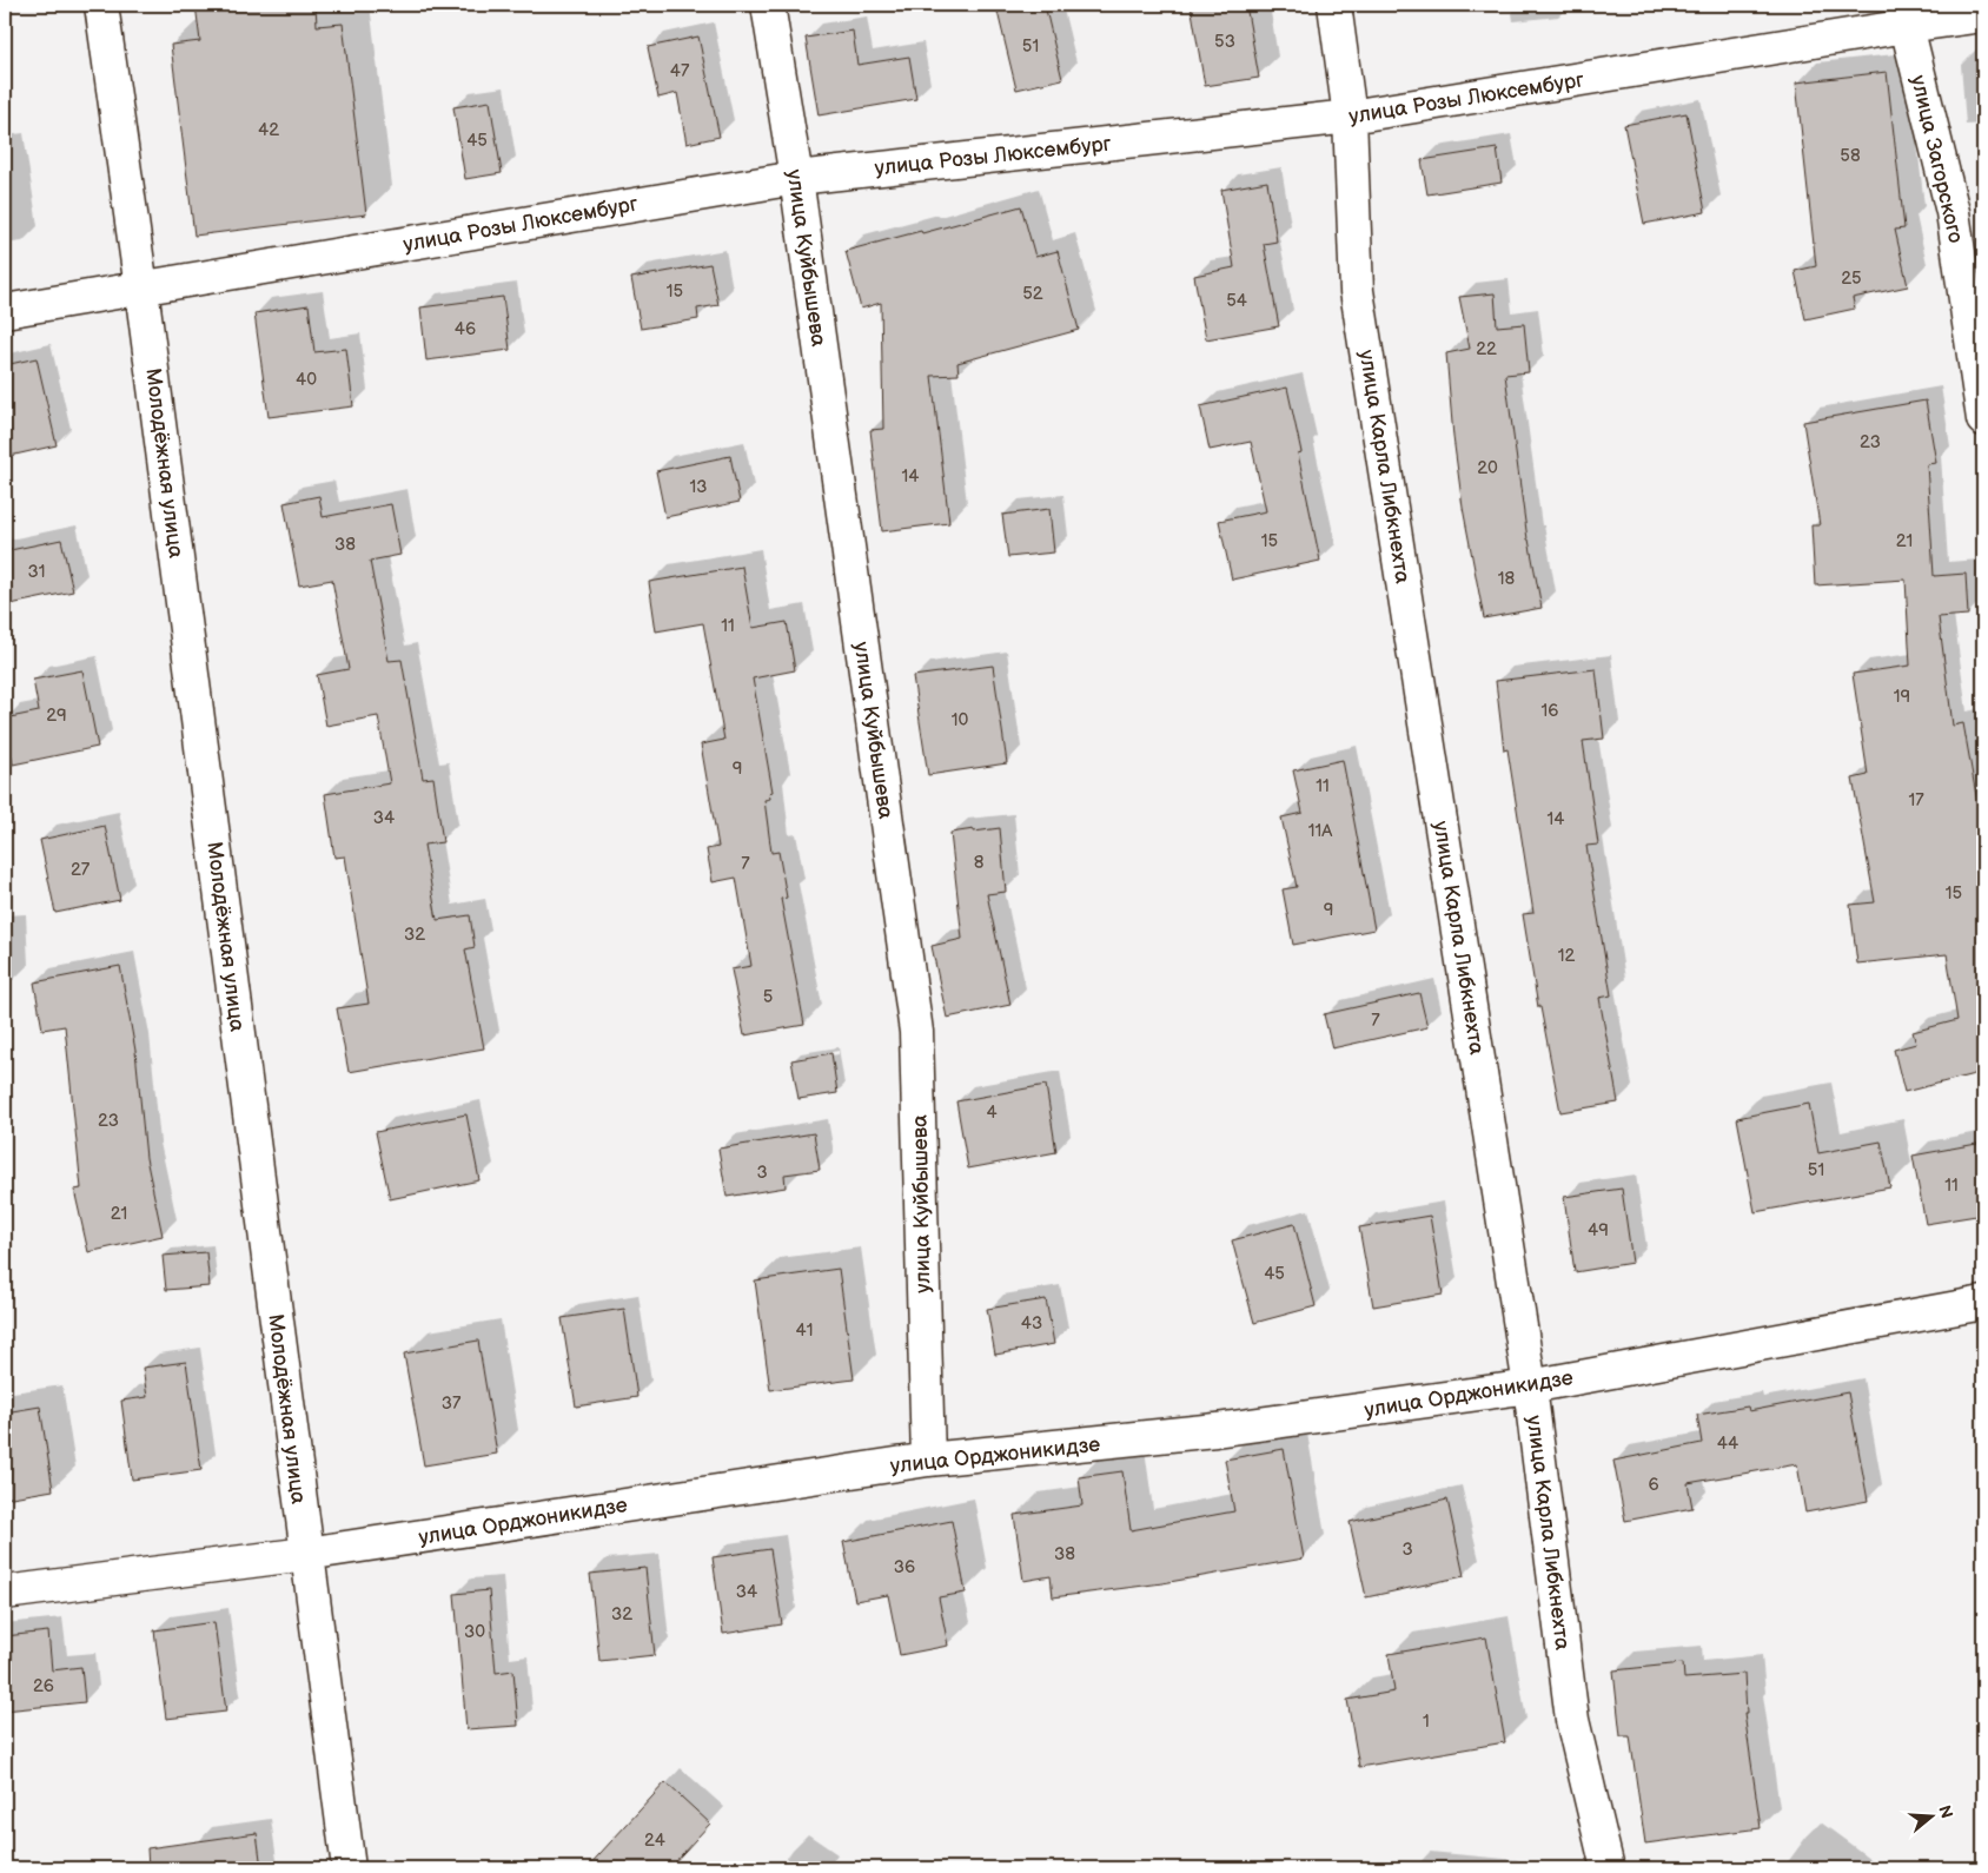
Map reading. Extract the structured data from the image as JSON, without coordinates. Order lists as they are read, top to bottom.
{
  "streets": {
    "street": [
      "улица Розы Люксембург",
      "улица Загорского",
      "улица Куйбышева",
      "Молодёжная улица",
      "улица Карла Либкнехта",
      "улица Орджоникидзе"
    ]
  },
  "crossings": [
    ["улица Розы Люксембург", "улица Загорского"],
    ["улица Розы Люксембург", "улица Куйбышева"],
    ["улица Розы Люксембург", "Молодёжная улица"],
    ["улица Розы Люксембург", "улица Карла Либкнехта"],
    ["улица Куйбышева", "улица Орджоникидзе"],
    ["Молодёжная улица", "улица Орджоникидзе"],
    ["улица Карла Либкнехта", "улица Орджоникидзе"]
  ],
  "house_numbers": [
    "53",
    "51",
    "47",
    "42",
    "45",
    "58",
    "25",
    "15",
    "52",
    "54",
    "46",
    "22",
    "40",
    "23",
    "20",
    "14",
    "13",
    "15",
    "21",
    "38",
    "31",
    "18",
    "11",
    "19",
    "16",
    "29",
    "10",
    "9",
    "11",
    "17",
    "34",
    "14",
    "11А",
    "8",
    "7",
    "27",
    "15",
    "9",
    "32",
    "12",
    "5",
    "7",
    "4",
    "23",
    "51",
    "3",
    "11",
    "21",
    "49",
    "45",
    "43",
    "41",
    "37",
    "44",
    "6",
    "3",
    "38",
    "36",
    "34",
    "32",
    "30",
    "26",
    "1",
    "24"
  ],
  "north": "right"
}
